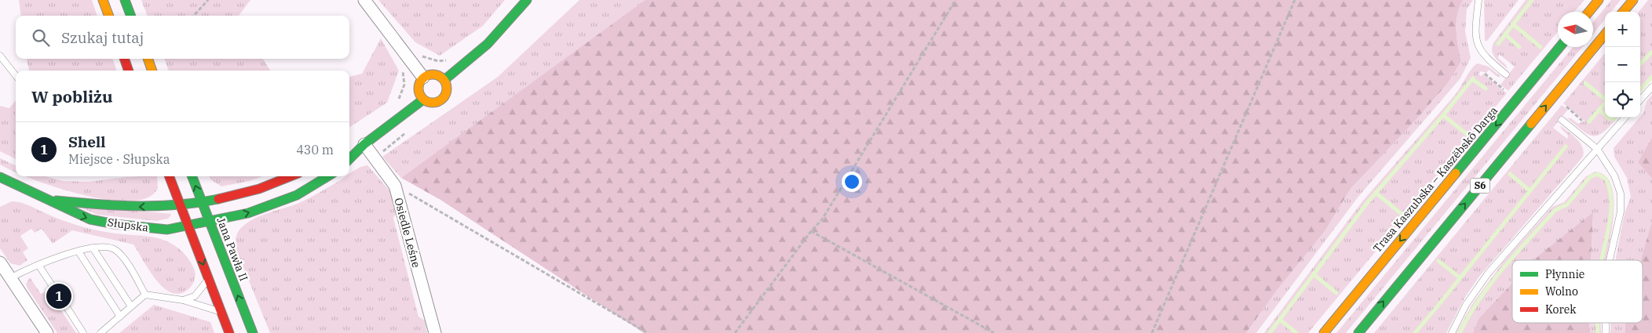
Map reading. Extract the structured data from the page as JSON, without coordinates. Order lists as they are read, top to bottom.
{
  "streets": {
    "main road": [
      "Trasa Kaszubska – Kaszëbskô Darga",
      "S6",
      "Słupska",
      "Jana Pawła II"
    ],
    "street": ["Osiedle Leśne"]
  },
  "crossings": [
    ["Słupska", "Jana Pawła II"]
  ],
  "legend": ["Płynnie", "Wolno", "Korek"],
  "north": "left",
  "page": {
    "map_buttons": ["+", "−"],
    "search": "Szukaj tutaj",
    "heading": "W pobliżu",
    "list": [
      {
        "mark": "1",
        "name": "Shell",
        "note": "Miejsce · Słupska",
        "value": "430 m"
      }
    ],
    "pins": "1"
  }
}
